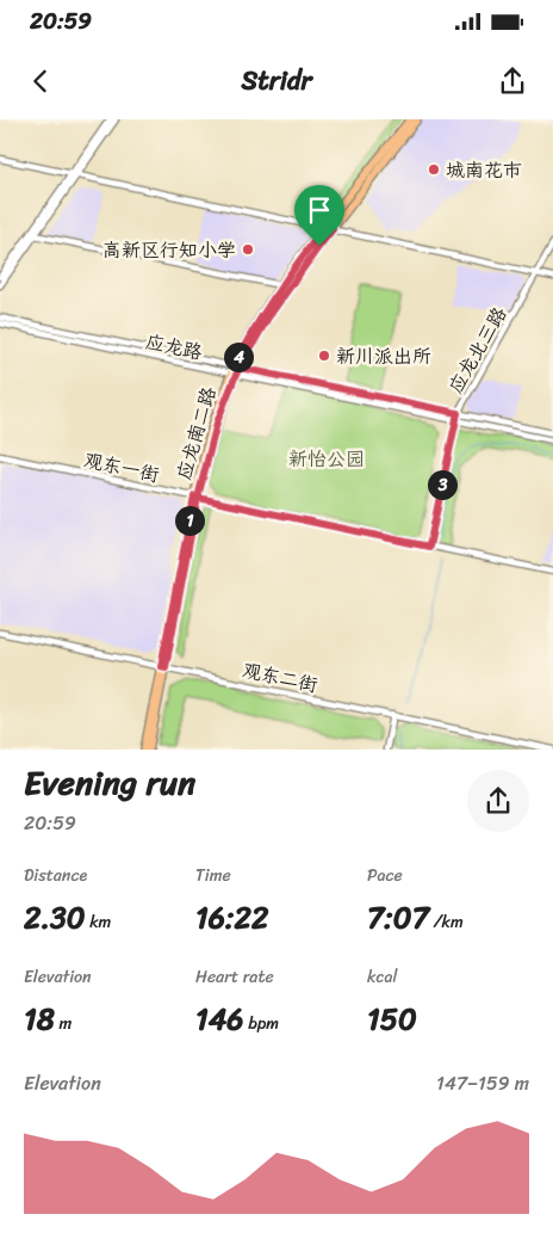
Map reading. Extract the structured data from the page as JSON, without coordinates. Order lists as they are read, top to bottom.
{
  "streets": {
    "main road": ["应龙南二路"],
    "street": [
      "应龙路",
      "应龙北三路",
      "观东一街",
      "观东二街"
    ]
  },
  "crossings": [
    ["应龙路", "应龙北三路"],
    ["应龙路", "应龙南二路"],
    ["应龙北三路", "观东一街"],
    ["应龙南二路", "观东一街"],
    ["应龙南二路", "观东二街"]
  ],
  "parks": ["新怡公园"],
  "places": ["城南花市", "高新区行知小学", "新川派出所"],
  "page": {
    "status": "20:59",
    "header": "Stridr",
    "pins": ["4", "3", "1"],
    "heading": ["Evening run", "20:59"],
    "stats": [
      ["Distance", "2.30 km"],
      ["Time", "16:22"],
      ["Pace", "7:07 /km"],
      ["Elevation", "18 m"],
      ["Heart rate", "146 bpm"],
      ["kcal", "150"]
    ],
    "chart": ["Elevation", "147–159 m"]
  }
}
